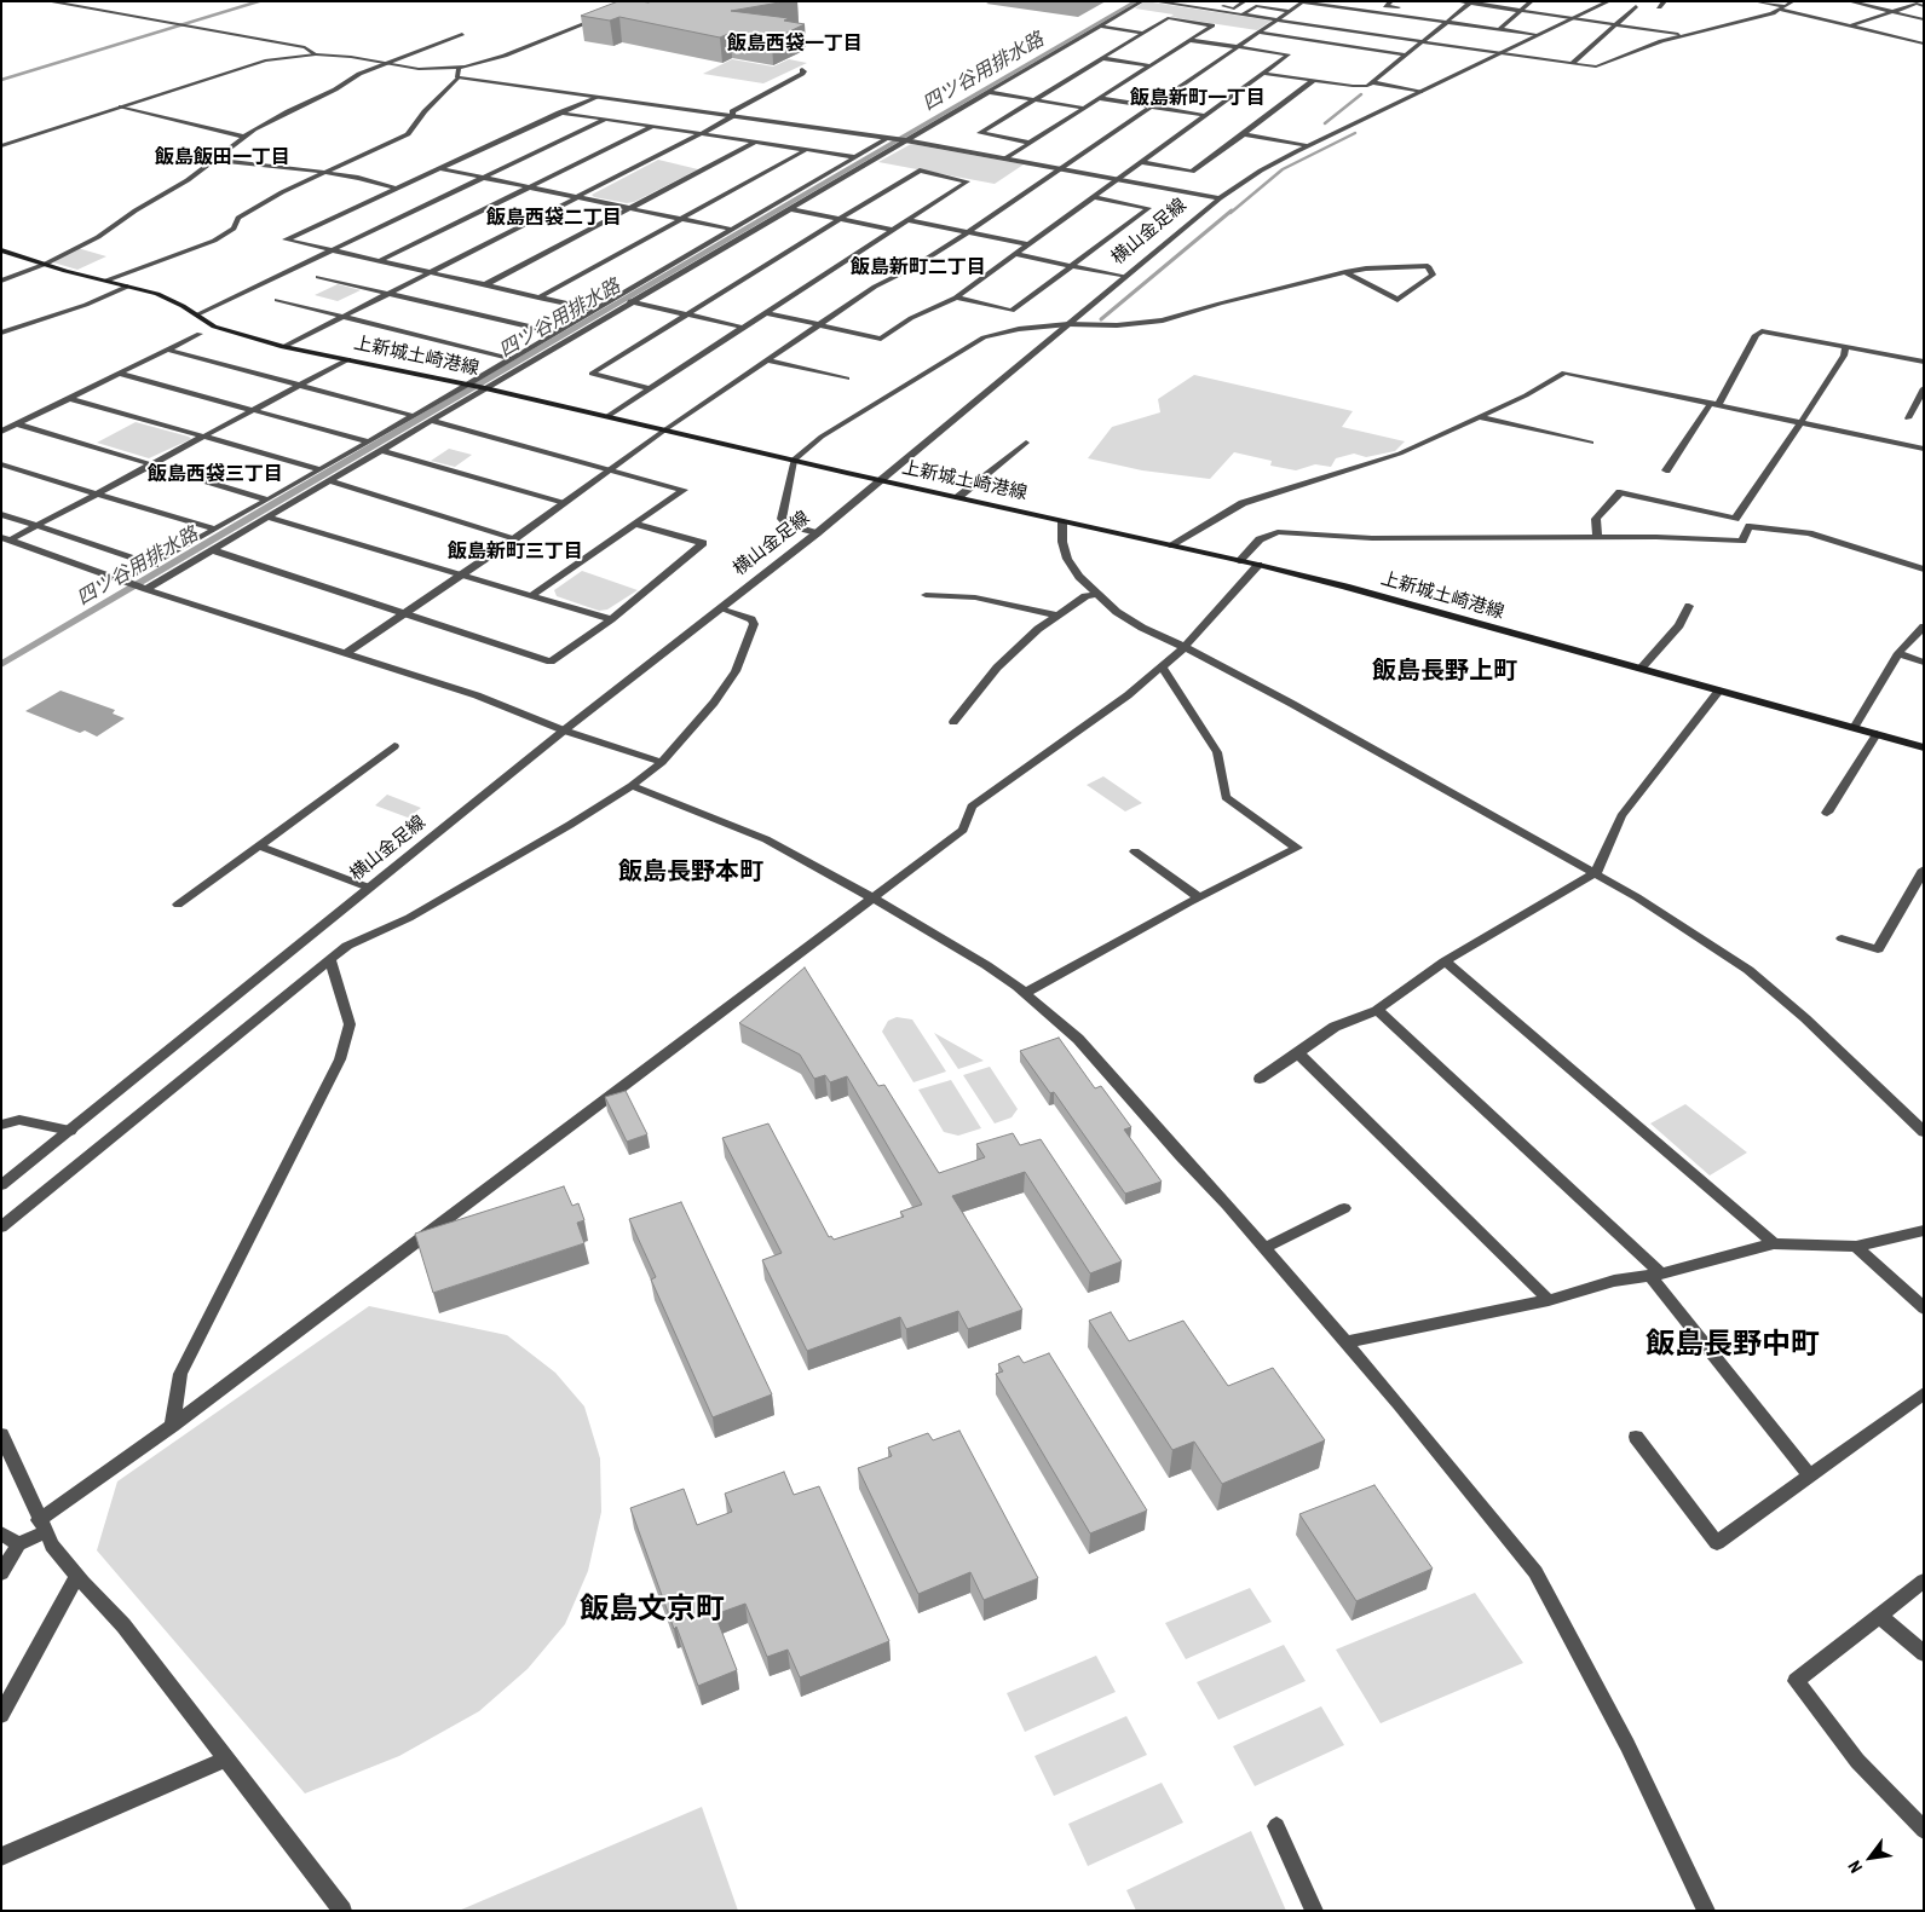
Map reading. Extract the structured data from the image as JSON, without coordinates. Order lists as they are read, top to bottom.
{
  "streets": {
    "main road": ["上新城土崎港線"],
    "street": ["横山金足線"]
  },
  "crossings": [
    ["横山金足線", "上新城土崎港線"]
  ],
  "districts": [
    "飯島西袋一丁目",
    "飯島新町一丁目",
    "飯島飯田一丁目",
    "飯島西袋二丁目",
    "飯島新町二丁目",
    "飯島西袋三丁目",
    "飯島新町三丁目",
    "飯島長野上町",
    "飯島長野本町",
    "飯島長野中町",
    "飯島文京町"
  ],
  "water": ["四ツ谷用排水路"],
  "north": "bottom left"
}
